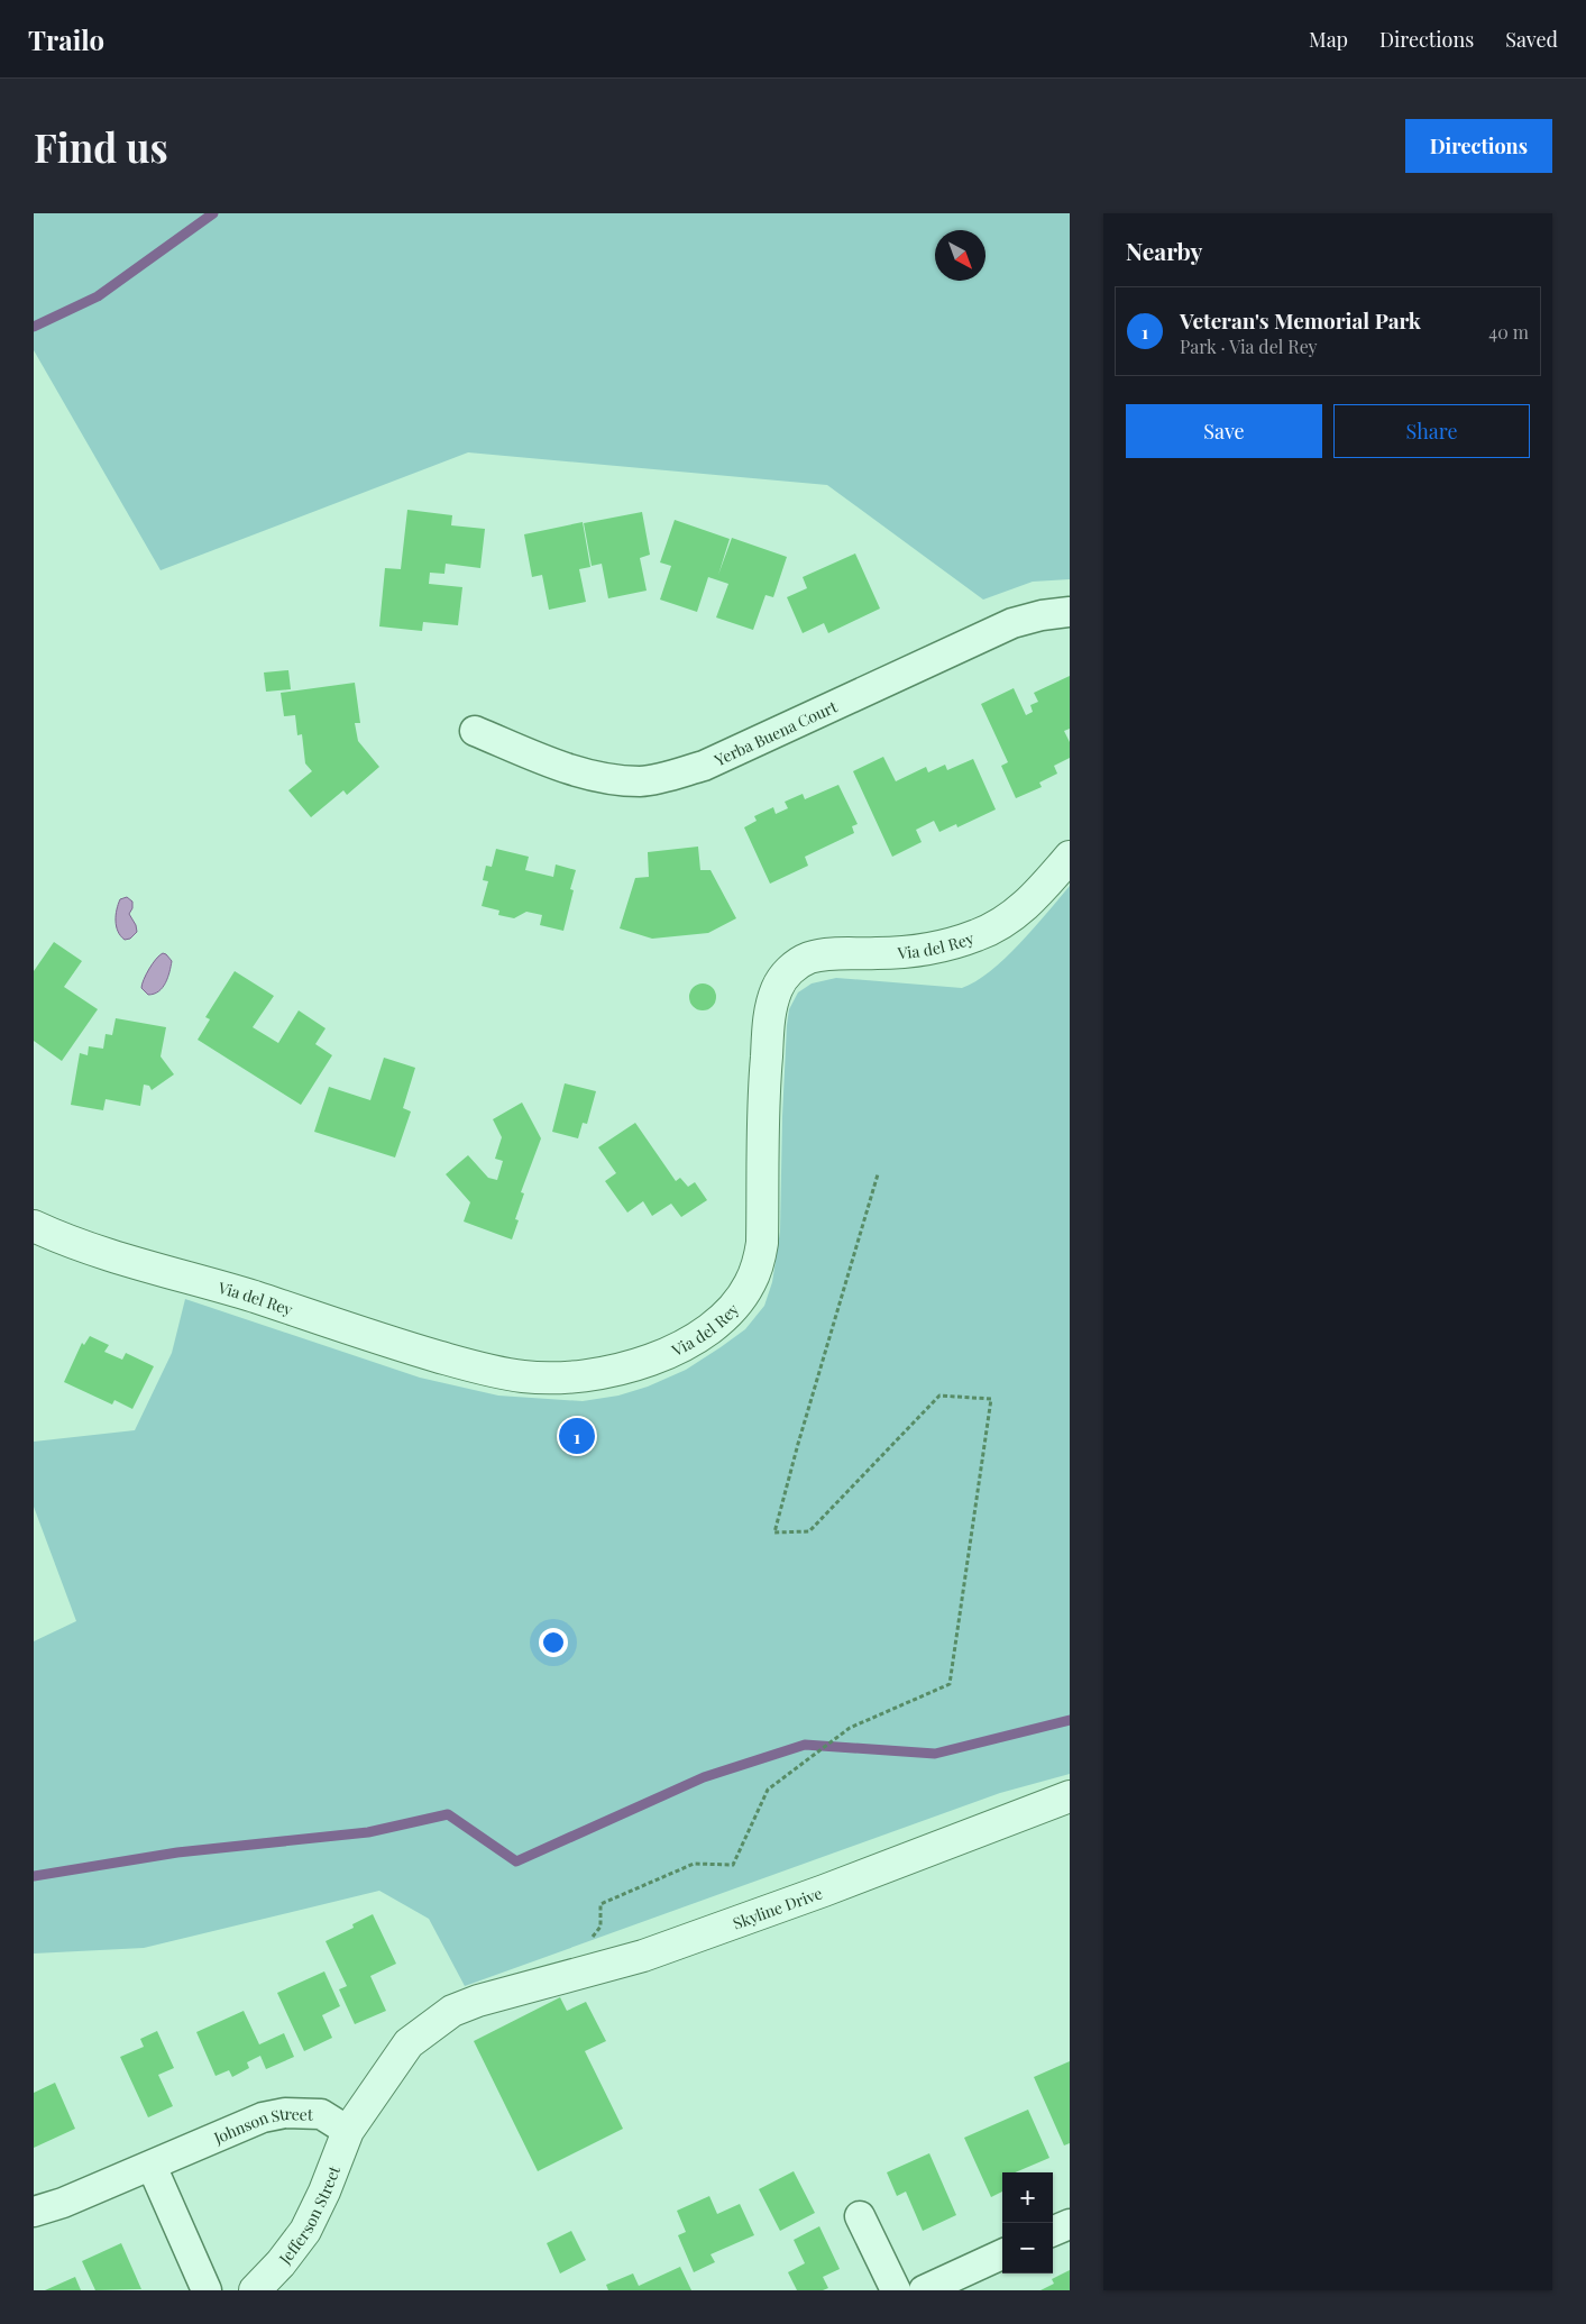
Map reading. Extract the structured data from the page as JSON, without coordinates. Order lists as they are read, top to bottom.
{
  "streets": {
    "street": [
      "Yerba Buena Court",
      "Via del Rey",
      "Skyline Drive",
      "Johnson Street",
      "Jefferson Street"
    ]
  },
  "crossings": [
    ["Skyline Drive", "Johnson Street"],
    ["Skyline Drive", "Jefferson Street"],
    ["Johnson Street", "Jefferson Street"]
  ],
  "north": "bottom right",
  "page": {
    "header": "Trailo",
    "nav": ["Map", "Directions", "Saved"],
    "buttons": [
      "Directions",
      ["Save", "Share"]
    ],
    "title": "Find us",
    "heading": "Nearby",
    "list": [
      {
        "mark": "1",
        "name": "Veteran's Memorial Park",
        "note": "Park · Via del Rey",
        "value": "40 m"
      }
    ],
    "pins": "1",
    "map_buttons": ["+", "−"]
  }
}
